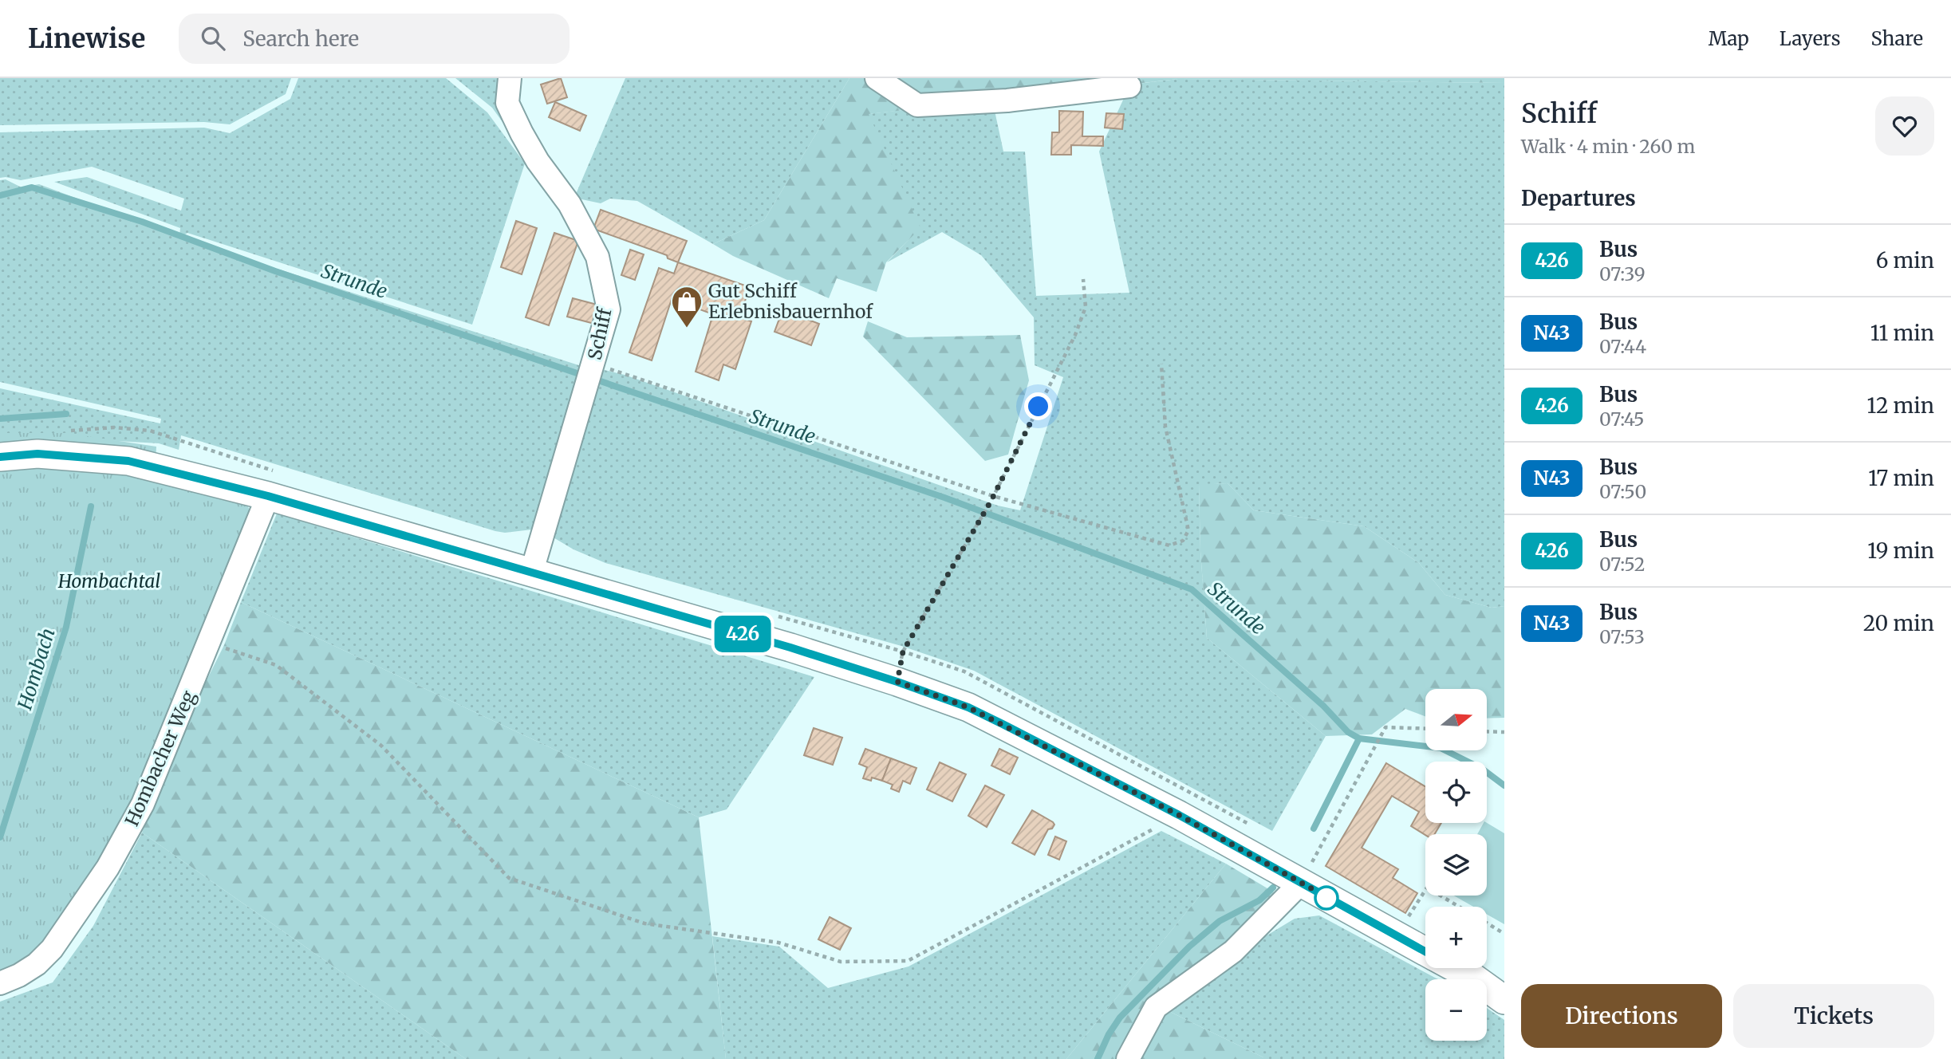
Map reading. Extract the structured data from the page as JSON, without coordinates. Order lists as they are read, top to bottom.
{
  "streets": {
    "street": ["Schiff", "Hombacher Weg"]
  },
  "water": ["Strunde", "Hombach"],
  "parks": ["Hombachtal"],
  "places": {
    "shop": ["Gut Schiff Erlebnisbauernhof"]
  },
  "lines": ["bus line 426"],
  "north": "right",
  "page": {
    "header": "Linewise",
    "search": "Search here",
    "nav": ["Map", "Layers", "Share"],
    "on_map": "426",
    "heading": [
      ["Schiff", "Walk · 4 min · 260 m"],
      "Departures"
    ],
    "list": [
      {
        "mark": "426",
        "name": "Bus",
        "note": "07:39",
        "value": "6 min"
      },
      {
        "mark": "N43",
        "name": "Bus",
        "note": "07:44",
        "value": "11 min"
      },
      {
        "mark": "426",
        "name": "Bus",
        "note": "07:45",
        "value": "12 min"
      },
      {
        "mark": "N43",
        "name": "Bus",
        "note": "07:50",
        "value": "17 min"
      },
      {
        "mark": "426",
        "name": "Bus",
        "note": "07:52",
        "value": "19 min"
      },
      {
        "mark": "N43",
        "name": "Bus",
        "note": "07:53",
        "value": "20 min"
      }
    ],
    "map_buttons": ["+", "−"],
    "buttons": ["Directions", "Tickets"]
  }
}
